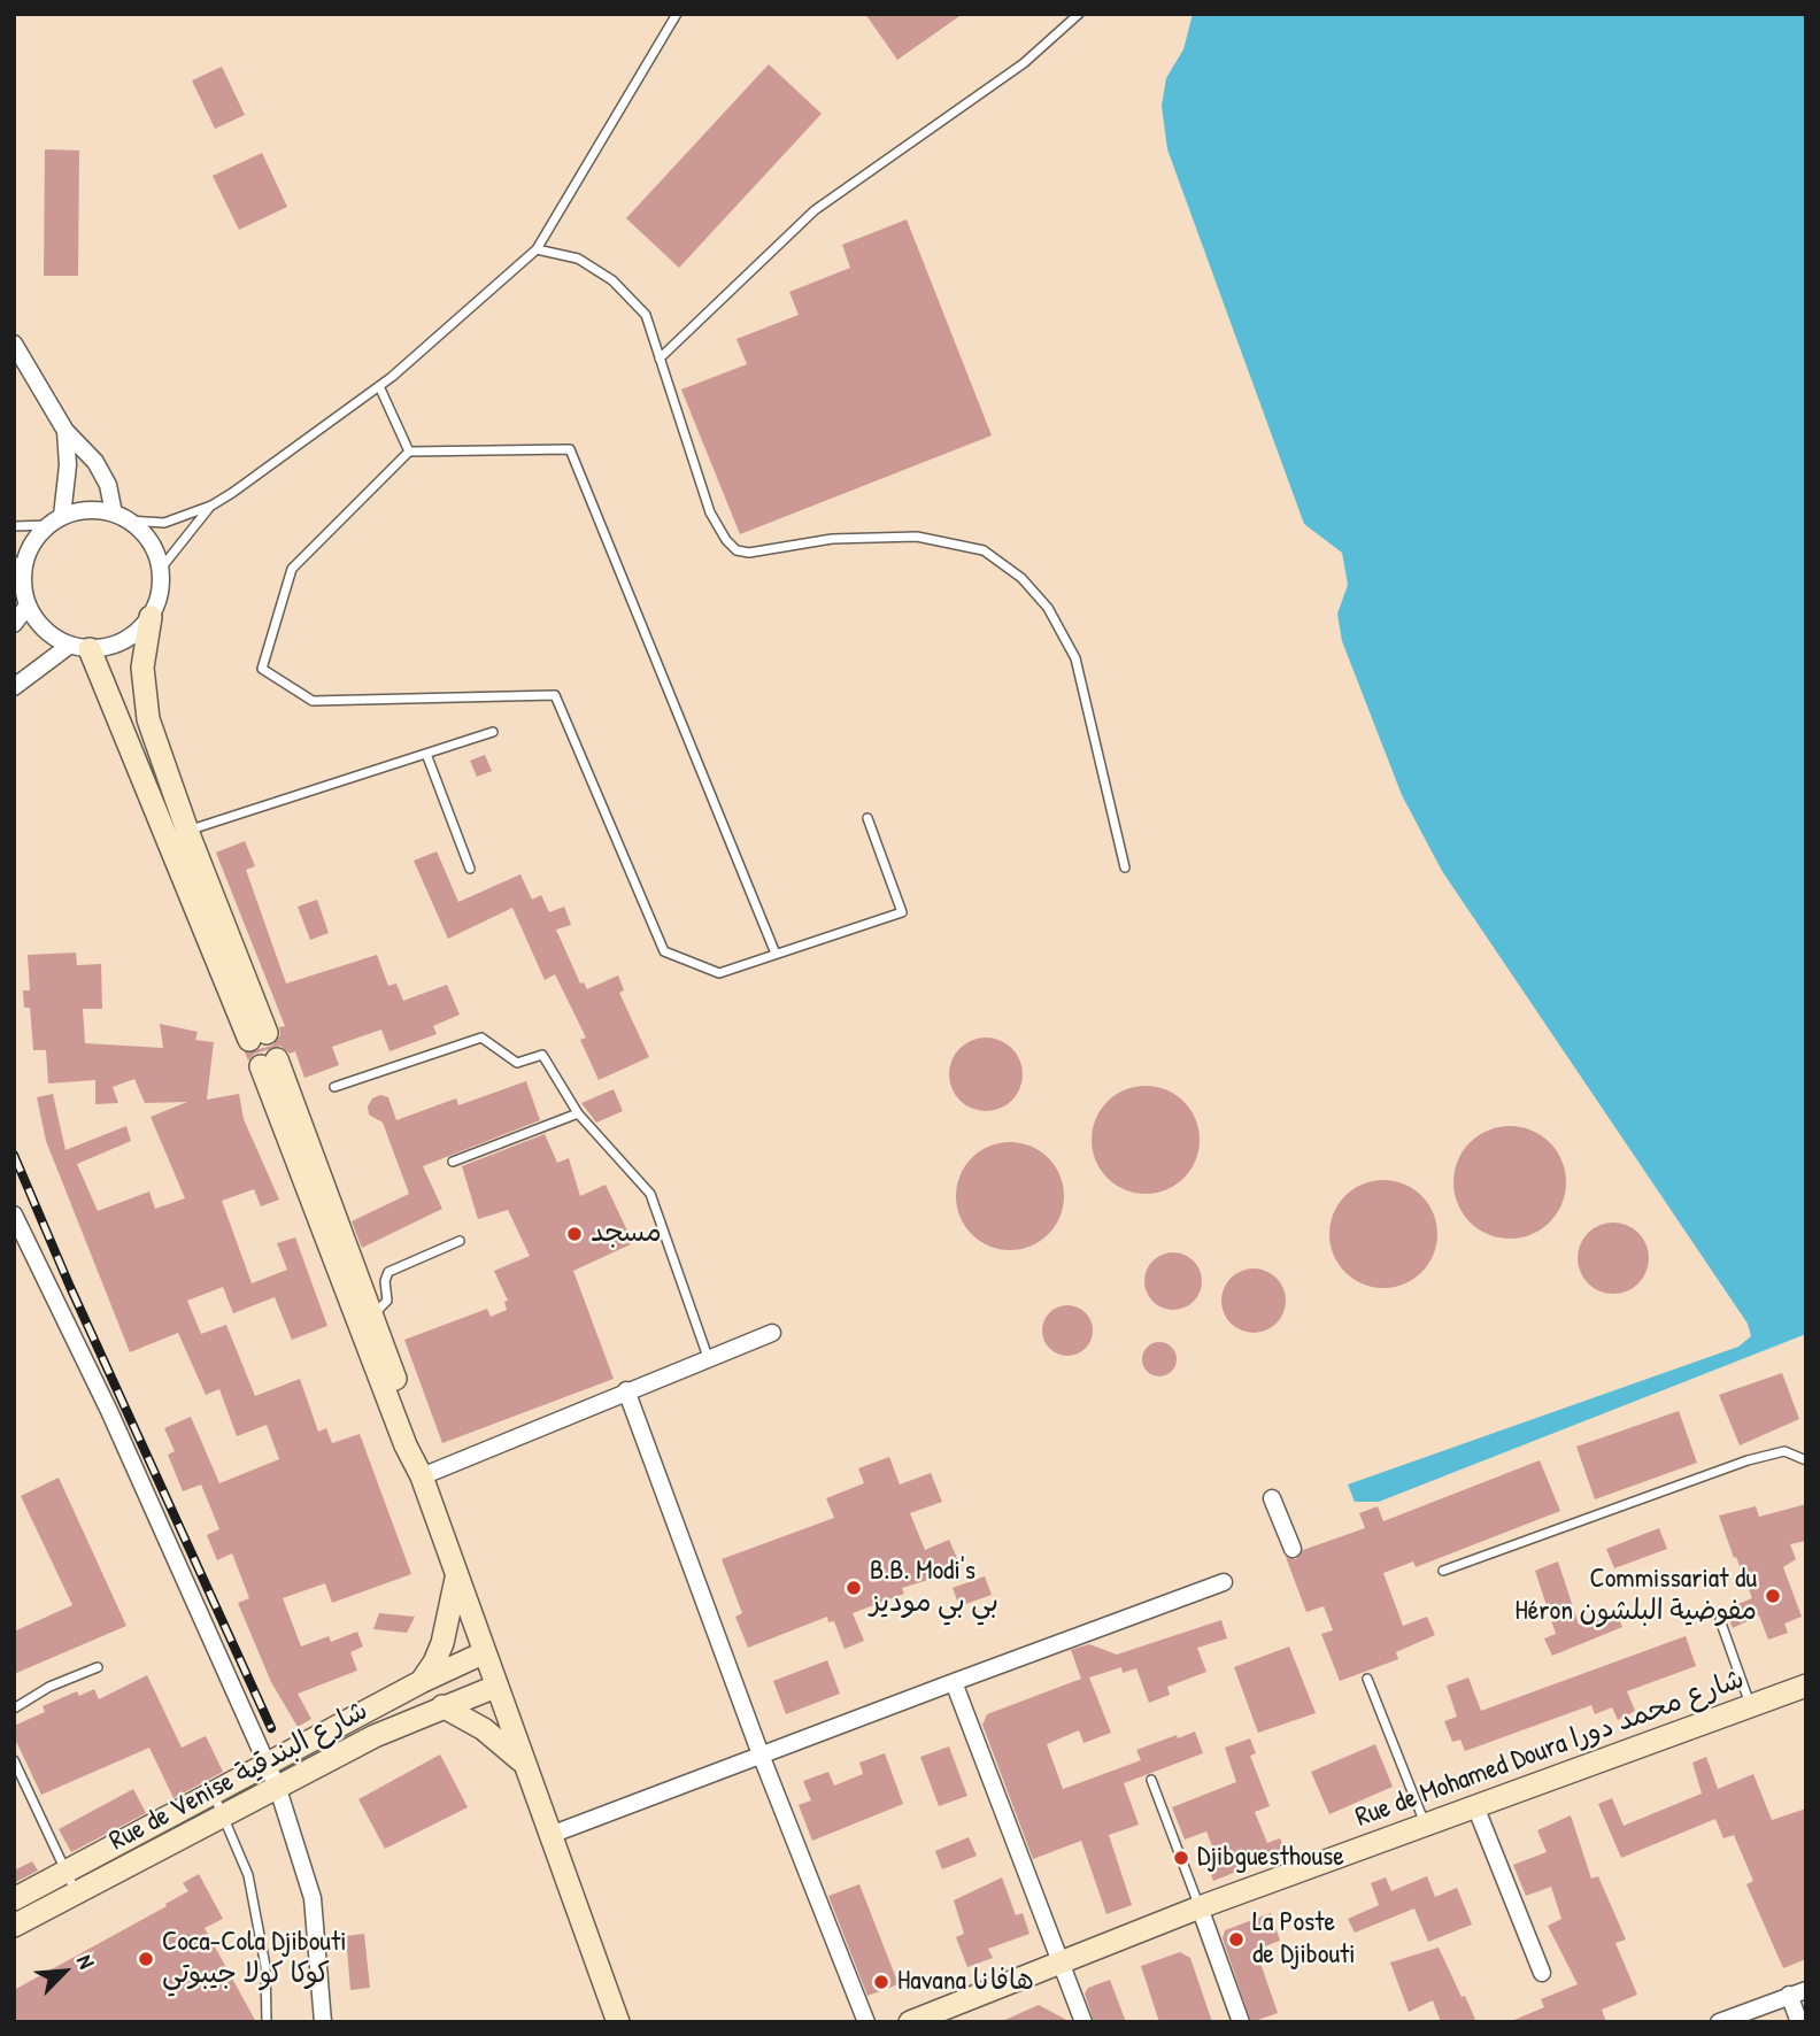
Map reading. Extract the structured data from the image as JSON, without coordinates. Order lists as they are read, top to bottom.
{
  "streets": {
    "main road": ["Rue de Mohamed Doura شارع محمد دورا", "Rue de Venise شارع البندقية"]
  },
  "places": [
    "مسجد",
    "B.B. Modi's بي بي موديز",
    "Commissariat du Héron مفوضية البلشون",
    "Djibguesthouse",
    "La Poste de Djibouti",
    "Coca-Cola Djibouti كوكا كولا جيبوتي",
    "Havana هافانا"
  ],
  "north": "top right"
}
